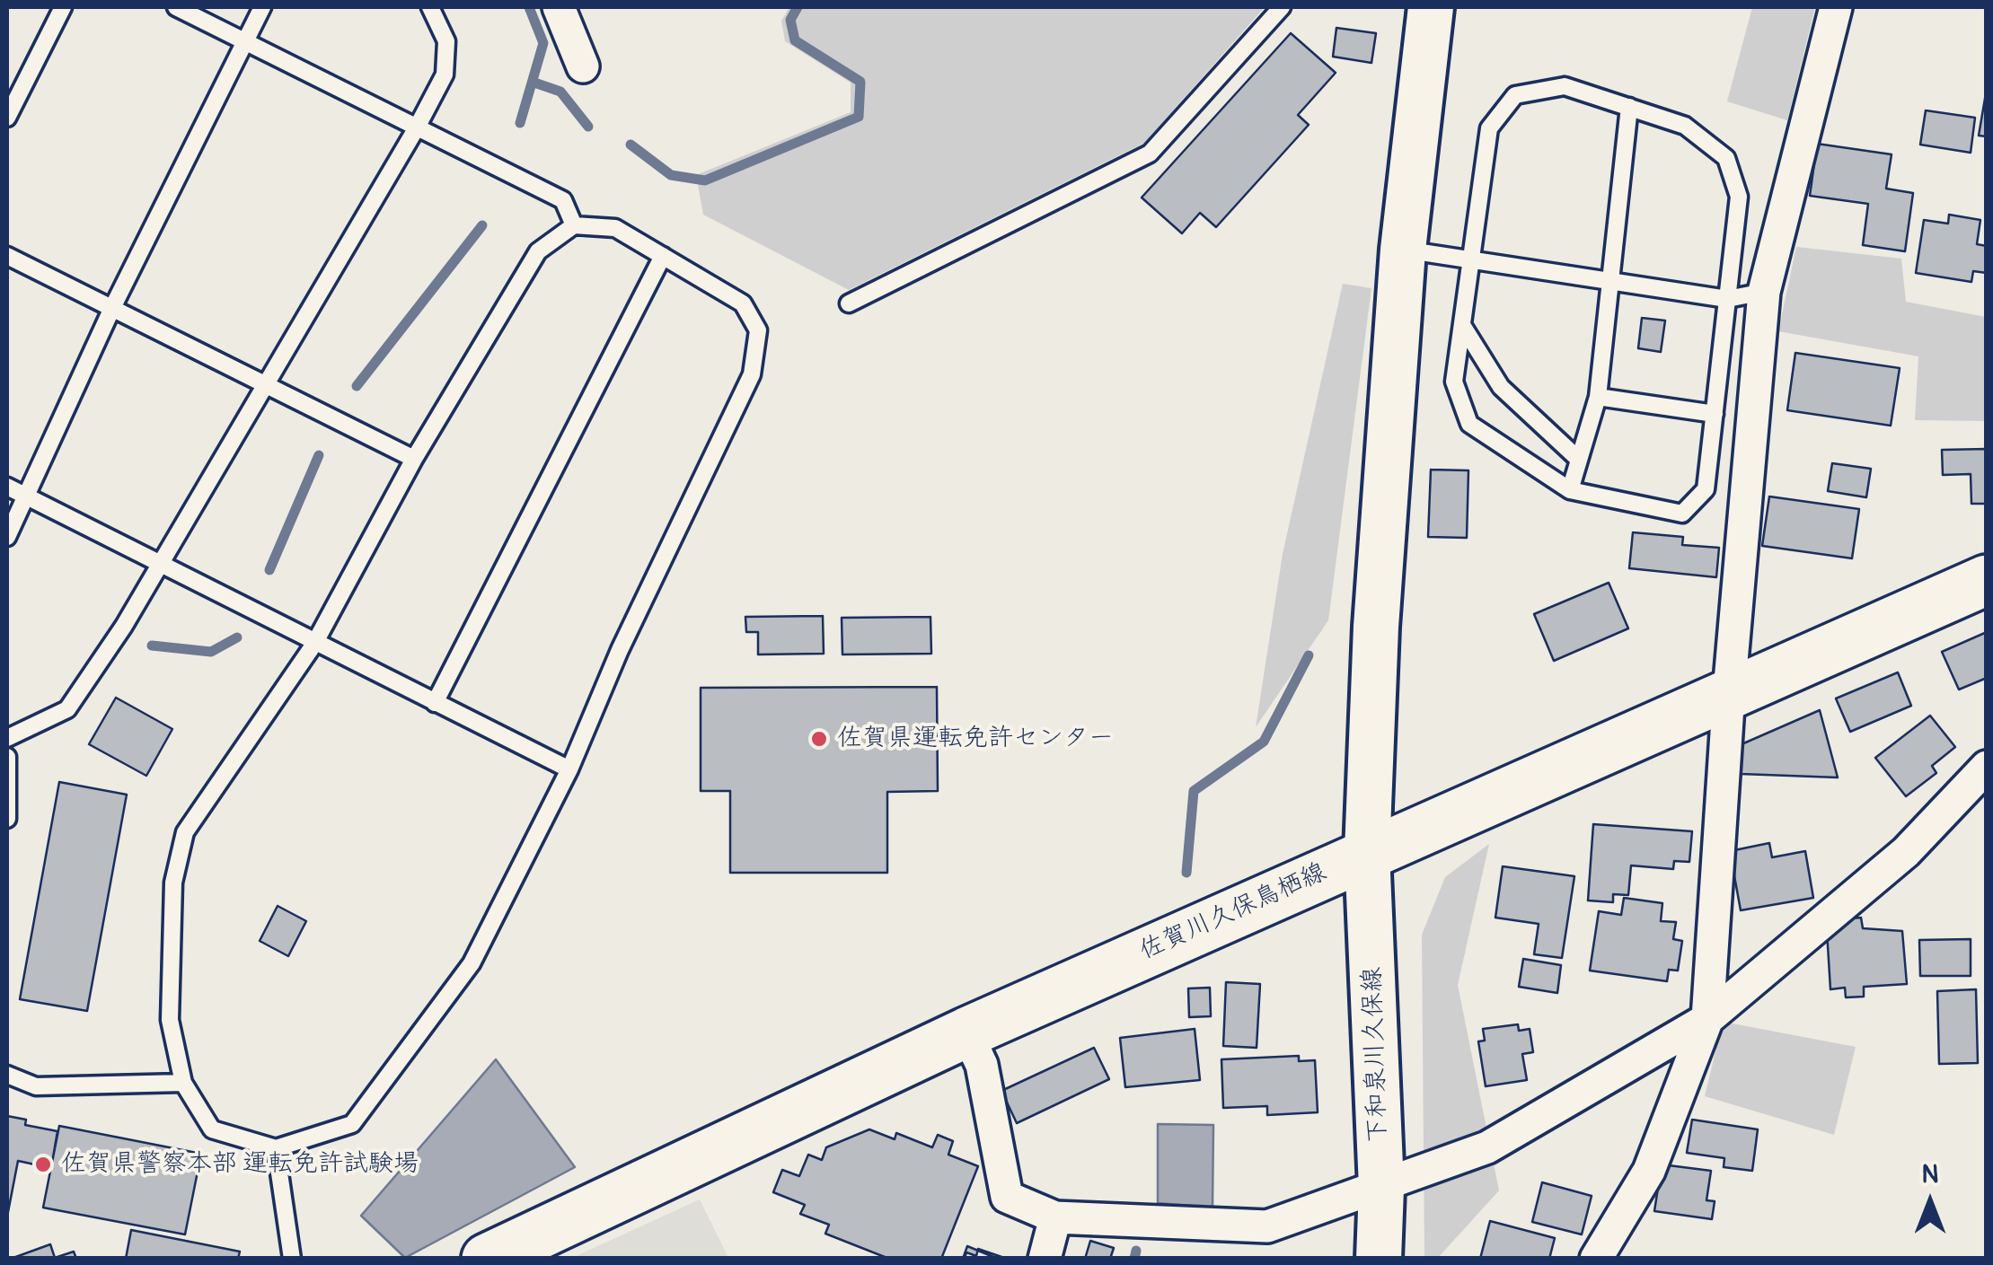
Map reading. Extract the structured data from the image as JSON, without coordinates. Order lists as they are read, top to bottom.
{
  "streets": {
    "main road": ["佐賀川久保鳥栖線"],
    "street": ["下和泉川久保線"]
  },
  "crossings": [
    ["佐賀川久保鳥栖線", "下和泉川久保線"]
  ],
  "places": ["佐賀県運転免許センター", "佐賀県警察本部 運転免許試験場"],
  "north": "top"
}
